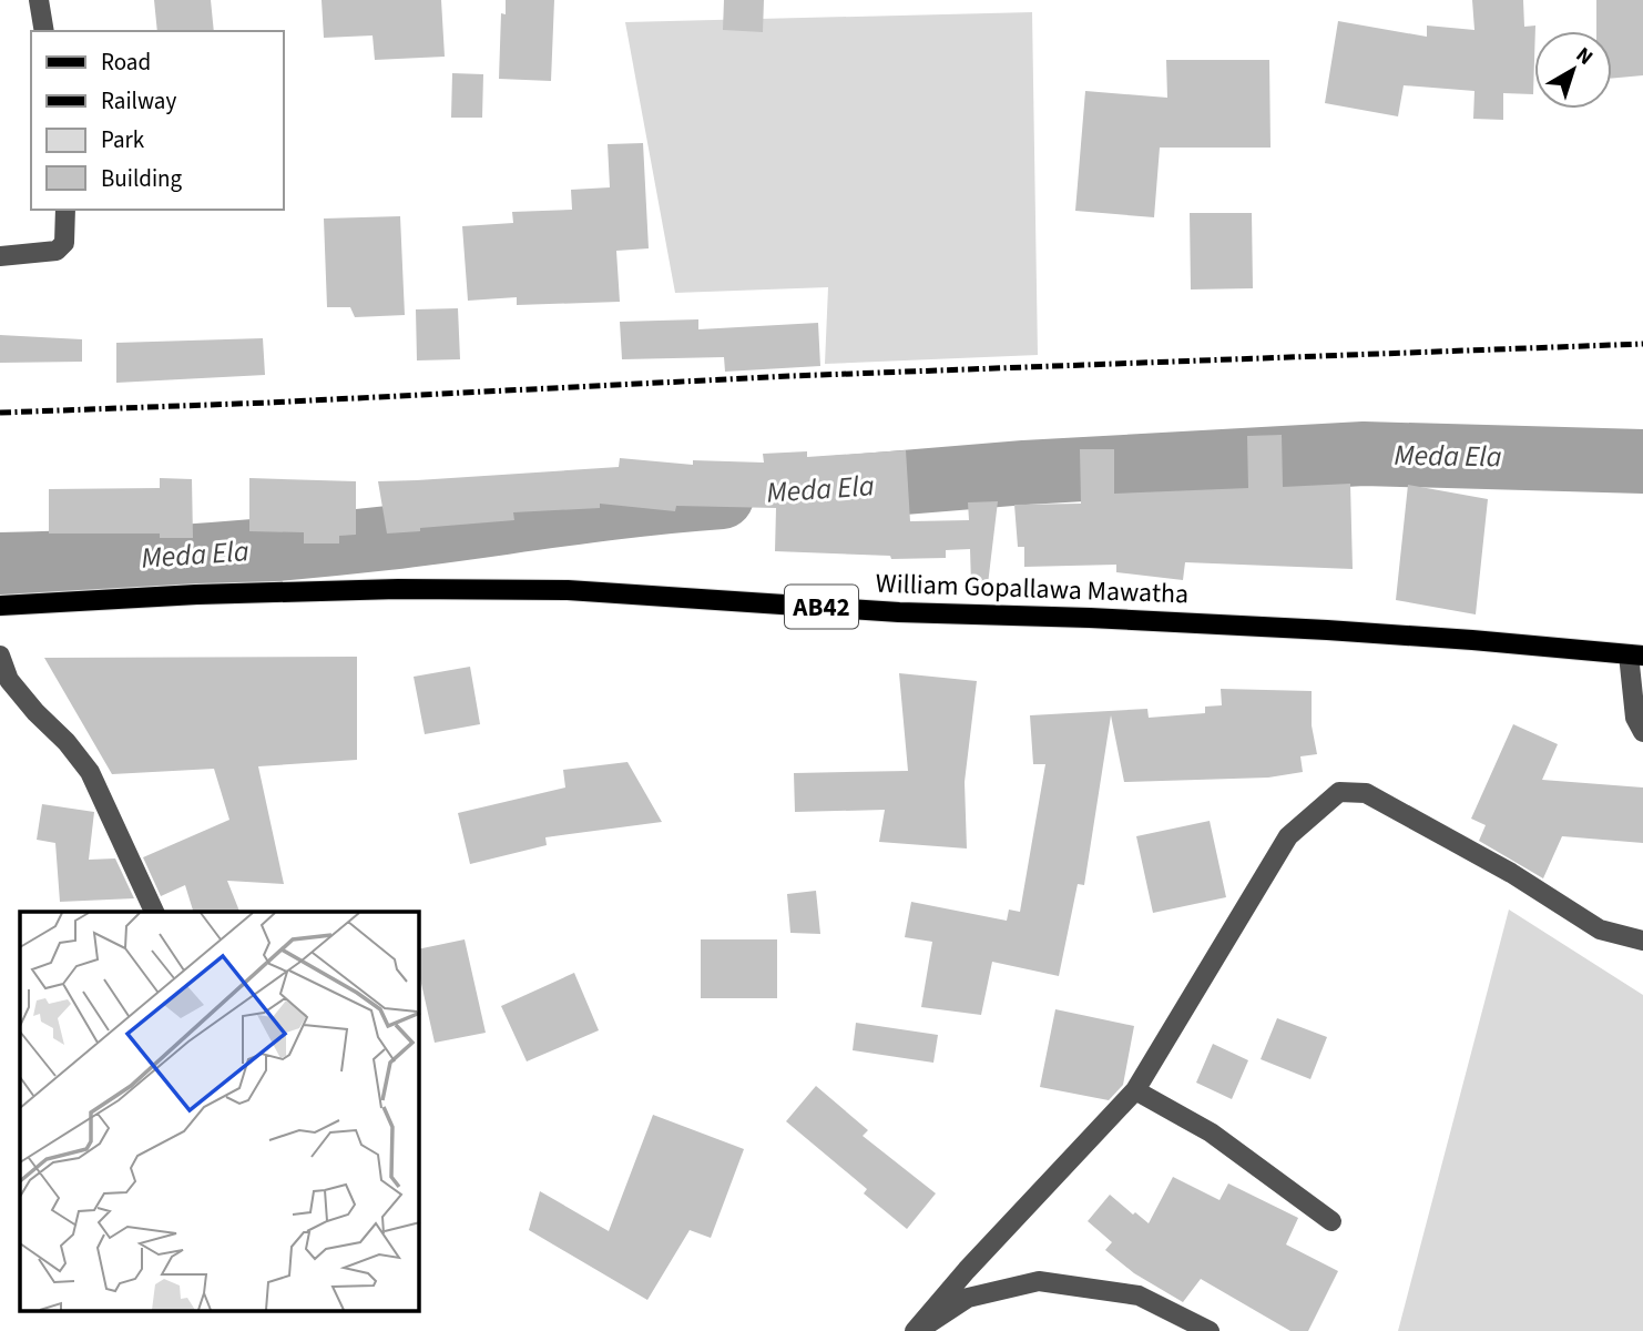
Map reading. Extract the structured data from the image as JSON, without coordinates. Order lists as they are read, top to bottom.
{
  "streets": {
    "main road": ["William Gopallawa Mawatha", "AB42"]
  },
  "water": ["Meda Ela"],
  "legend": [
    "Road",
    "Railway",
    "Park",
    "Building"
  ],
  "north": "top right"
}
